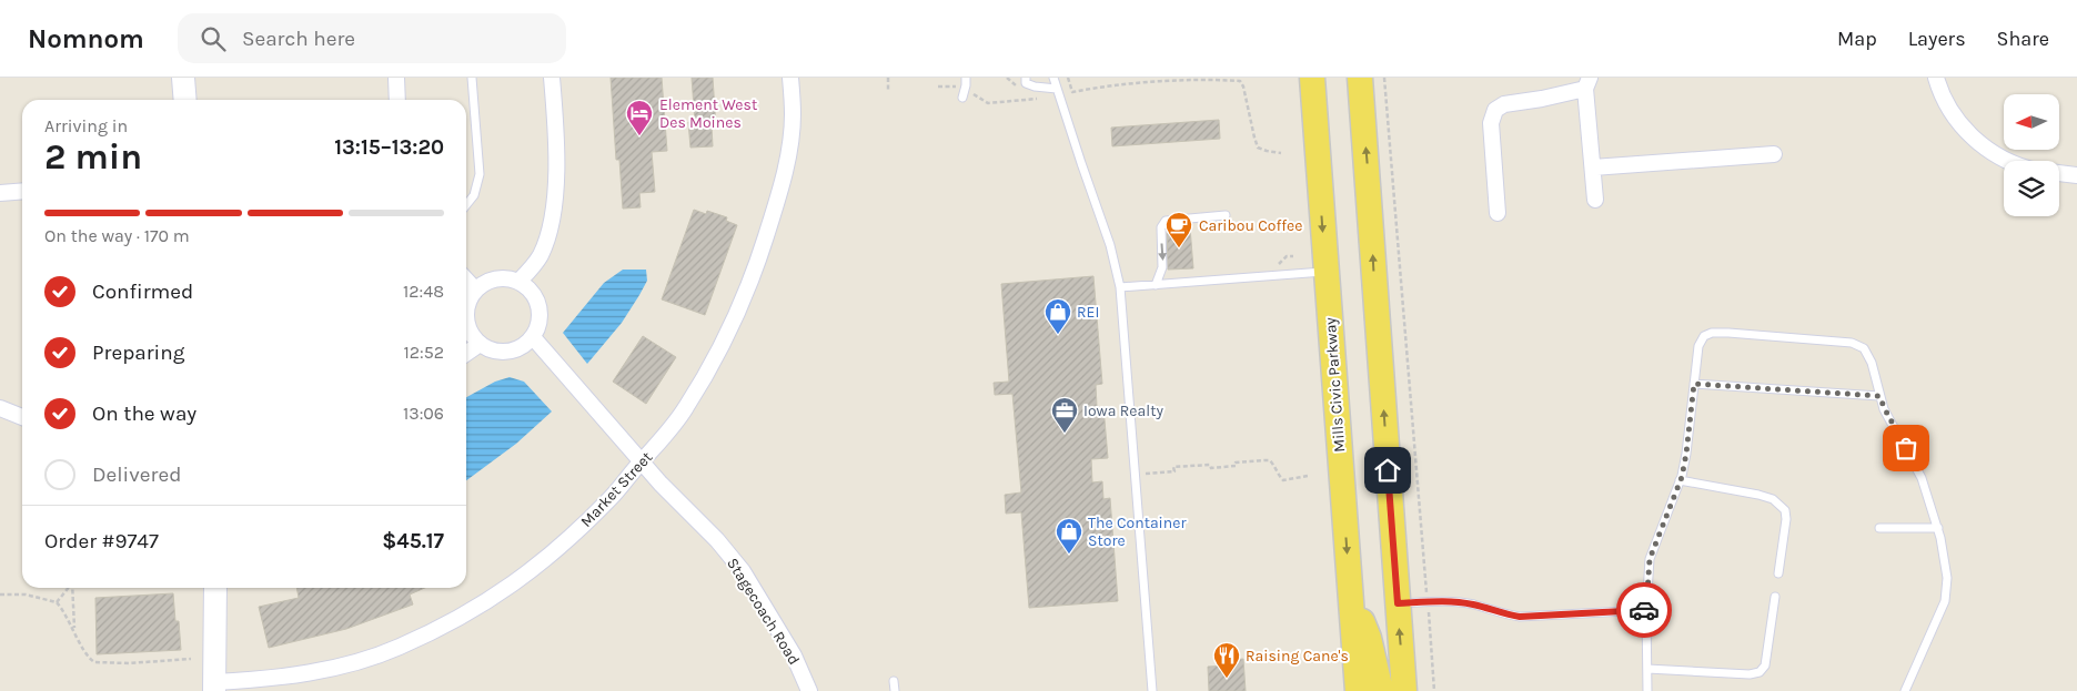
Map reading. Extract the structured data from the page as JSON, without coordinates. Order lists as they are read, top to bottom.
{
  "streets": {
    "main road": ["Mills Civic Parkway"],
    "street": ["Market Street", "Stagecoach Road"]
  },
  "crossings": [
    ["Market Street", "Stagecoach Road"]
  ],
  "places": {
    "hotel": ["Element West Des Moines"],
    "cafe": ["Caribou Coffee"],
    "shop": ["REI", "The Container Store"],
    "office": ["Iowa Realty"],
    "restaurant": ["Raising Cane's"]
  },
  "north": "left",
  "page": {
    "header": "Nomnom",
    "search": "Search here",
    "nav": ["Map", "Layers", "Share"],
    "heading": ["2 min", "Arriving in", "13:15–13:20"],
    "panel": ["Order #9747", "$45.17"],
    "bar": "On the way · 170 m",
    "list": [
      ["Confirmed", "12:48"],
      ["Preparing", "12:52"],
      ["On the way", "13:06"],
      "Delivered"
    ]
  }
}
